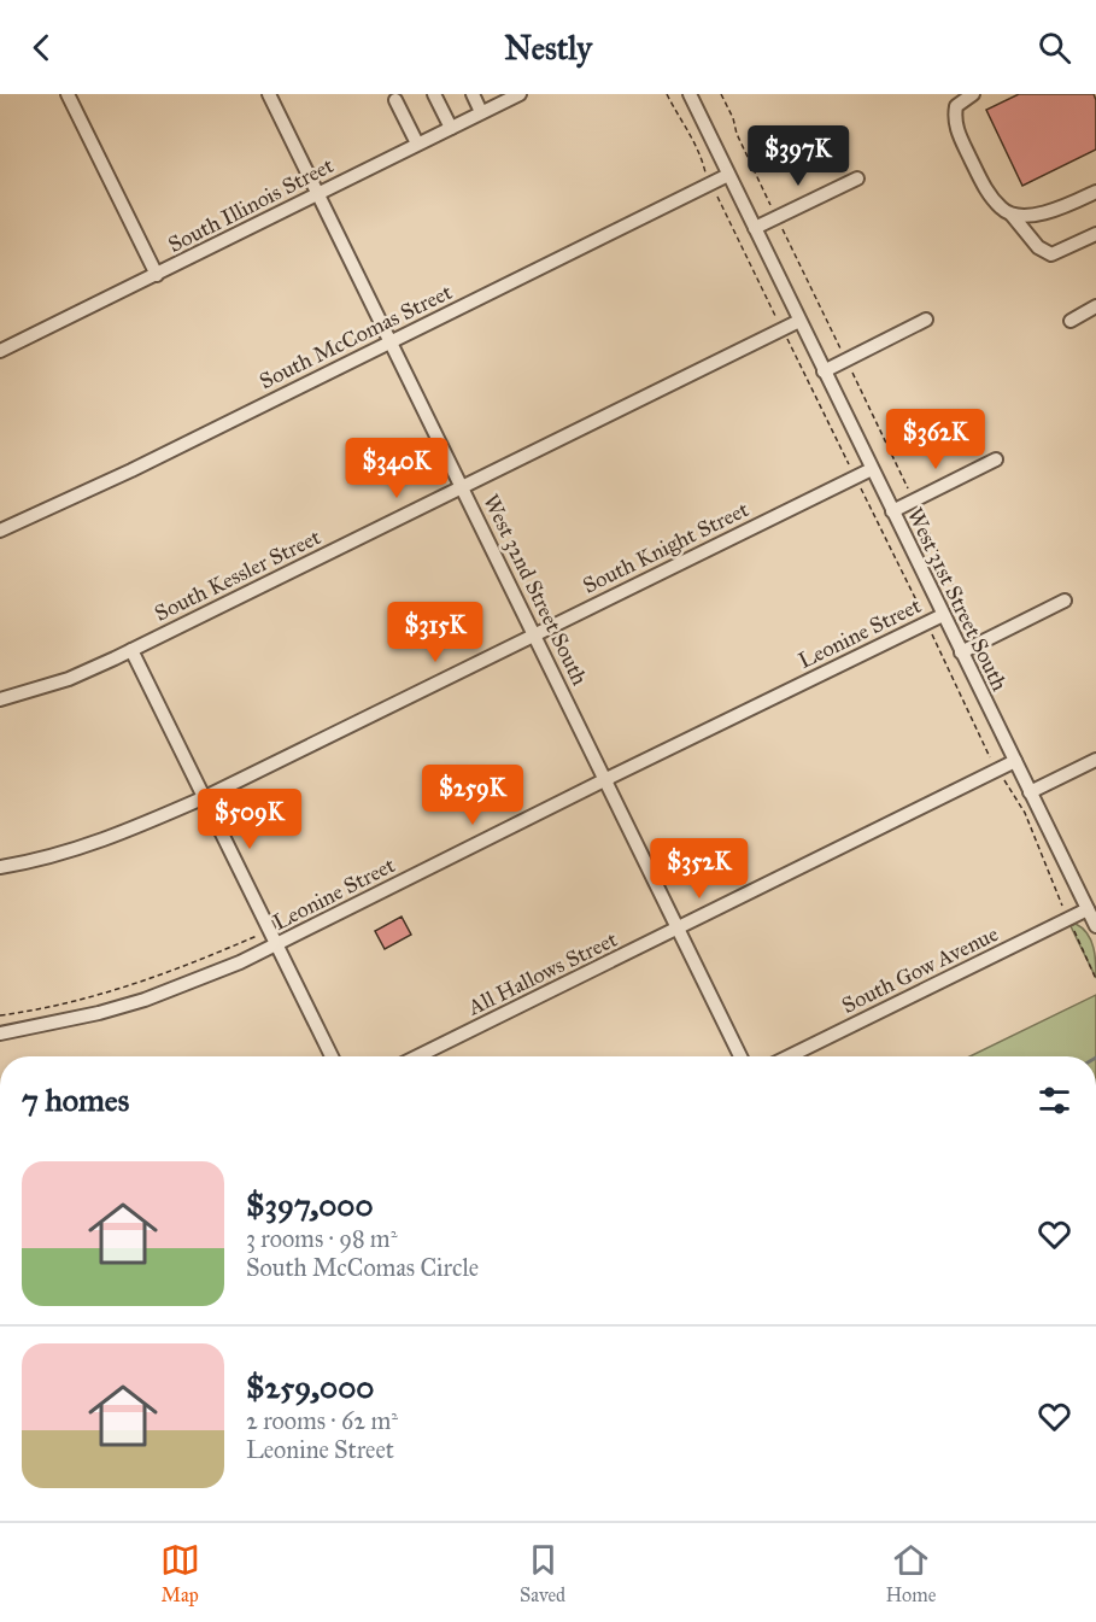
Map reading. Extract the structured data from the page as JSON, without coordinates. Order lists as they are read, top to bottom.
{
  "streets": {
    "street": [
      "South Illinois Street",
      "South McComas Street",
      "South Knight Street",
      "South Kessler Street",
      "West 32nd Street South",
      "West 31st Street South",
      "Leonine Street",
      "South Gow Avenue",
      "All Hallows Street"
    ]
  },
  "crossings": [
    ["South Illinois Street", "West 32nd Street South"],
    ["South McComas Street", "West 32nd Street South"],
    ["South McComas Street", "West 31st Street South"],
    ["South Knight Street", "West 32nd Street South"],
    ["South Knight Street", "West 31st Street South"],
    ["South Kessler Street", "West 32nd Street South"],
    ["South Kessler Street", "West 31st Street South"],
    ["West 32nd Street South", "Leonine Street"],
    ["West 32nd Street South", "All Hallows Street"],
    ["West 31st Street South", "Leonine Street"],
    ["West 31st Street South", "South Gow Avenue"],
    ["West 31st Street South", "All Hallows Street"]
  ],
  "page": {
    "header": "Nestly",
    "price": [
      "$397K",
      "$362K",
      "$340K",
      "$315K",
      "$259K",
      "$509K",
      "$352K"
    ],
    "heading": "7 homes",
    "list": [
      {
        "name": "$397,000",
        "note": "3 rooms · 98 m² · South McComas Circle"
      },
      {
        "name": "$259,000",
        "note": "2 rooms · 62 m² · Leonine Street"
      }
    ],
    "tabs": ["Map", "Saved", "Home"]
  }
}
